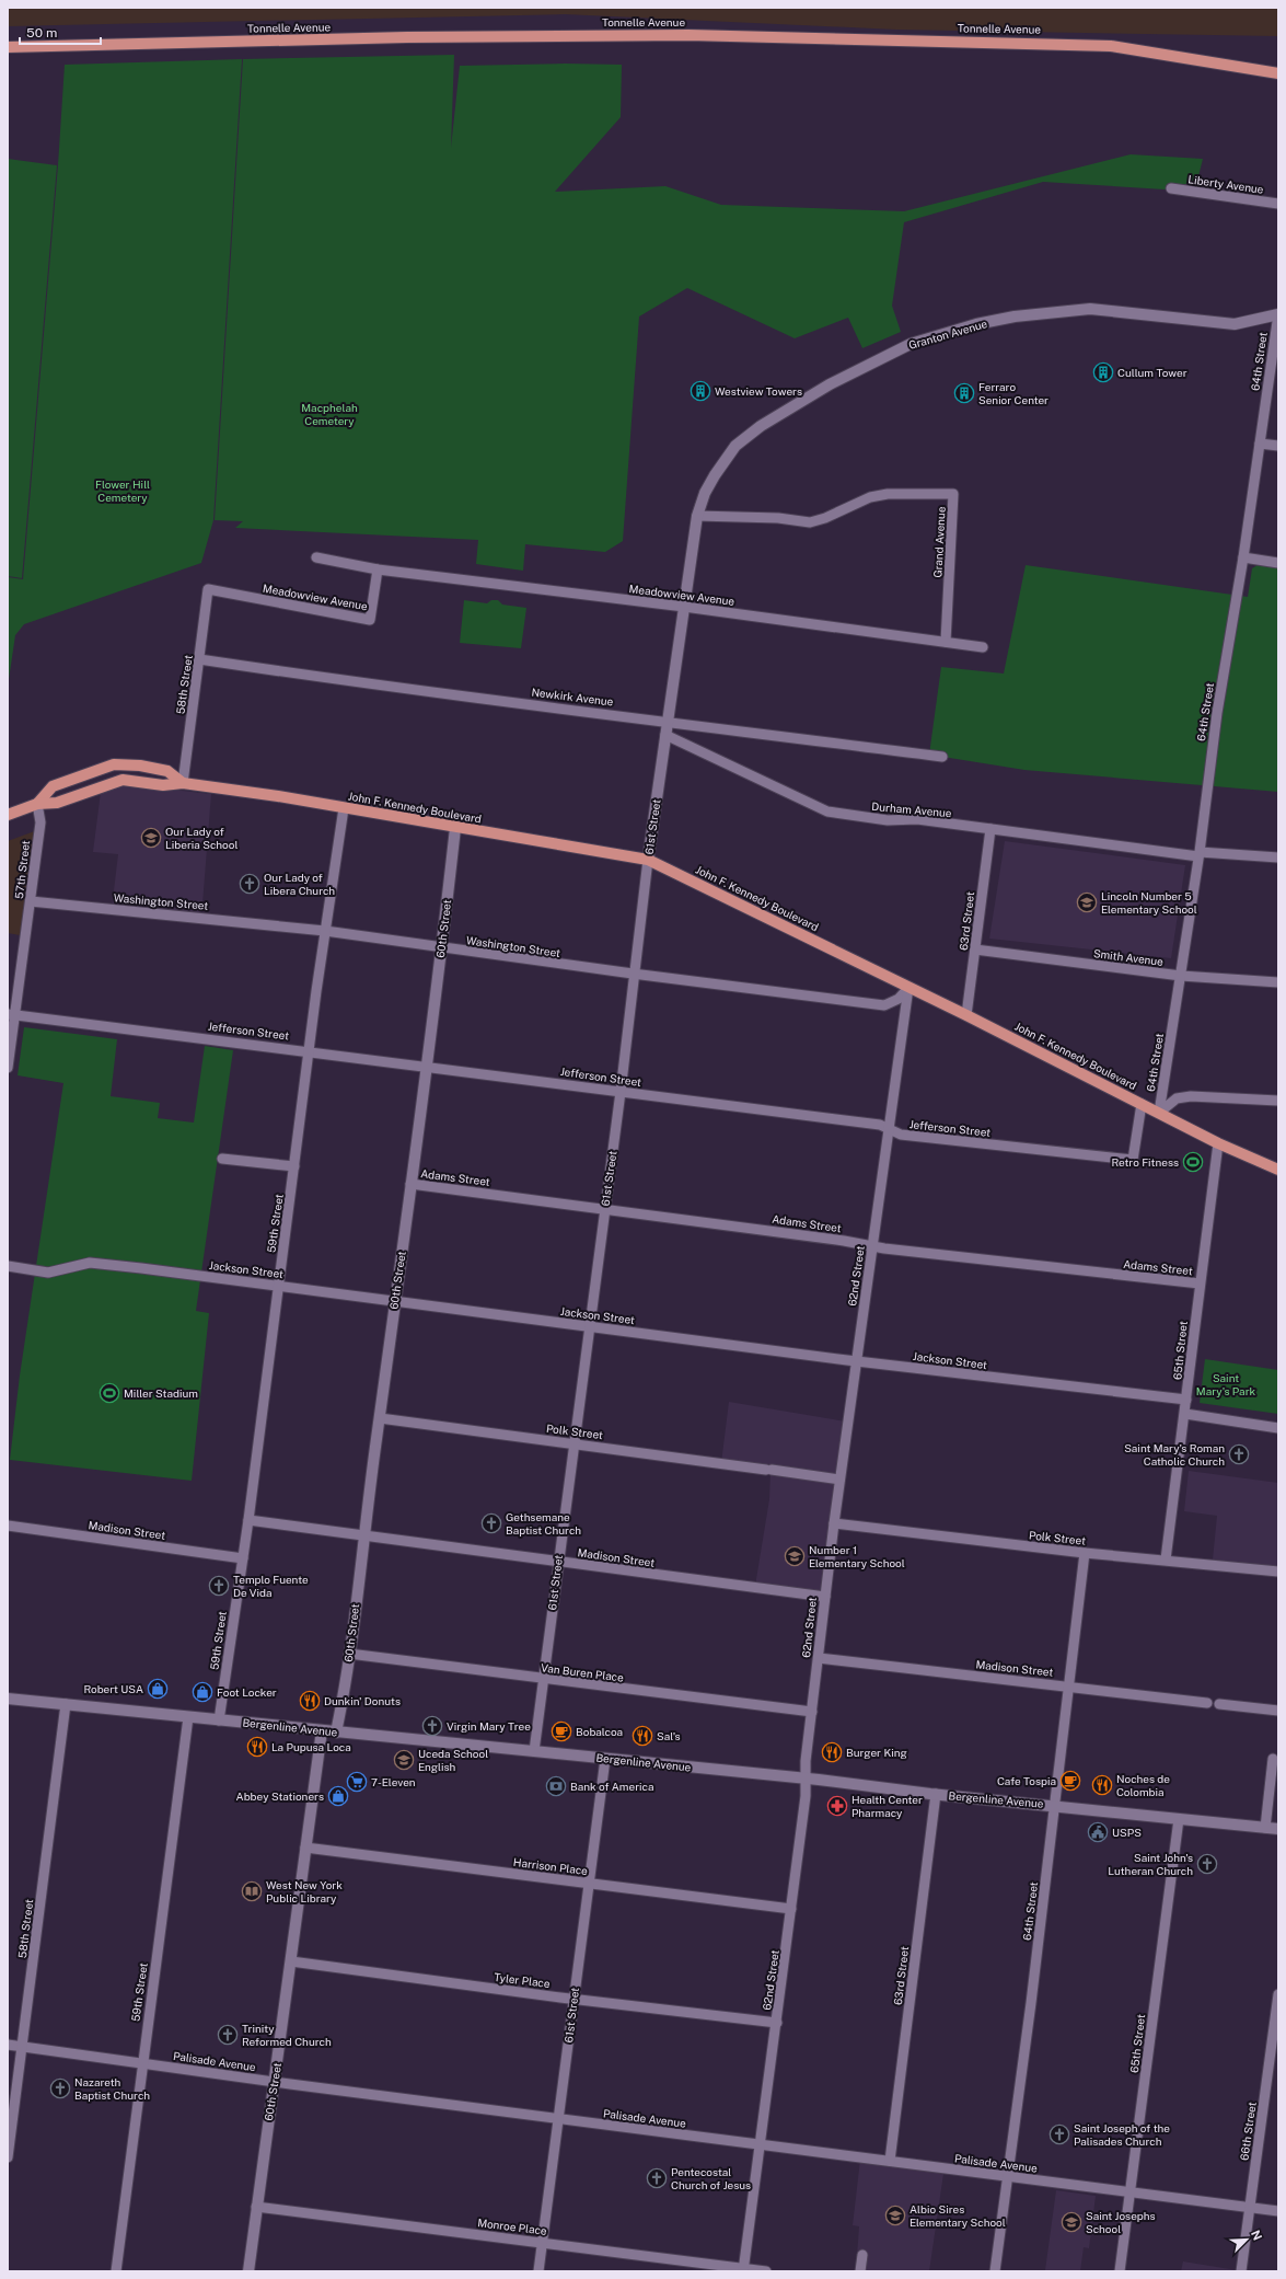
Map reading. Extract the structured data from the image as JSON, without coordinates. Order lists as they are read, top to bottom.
{
  "streets": {
    "main road": ["Tonnelle Avenue", "John F. Kennedy Boulevard"],
    "street": [
      "Liberty Avenue",
      "Granton Avenue",
      "64th Street",
      "Grand Avenue",
      "Meadowview Avenue",
      "58th Street",
      "Newkirk Avenue",
      "Durham Avenue",
      "61st Street",
      "57th Street",
      "Washington Street",
      "63rd Street",
      "60th Street",
      "Smith Avenue",
      "Jefferson Street",
      "Adams Street",
      "59th Street",
      "Jackson Street",
      "62nd Street",
      "65th Street",
      "Polk Street",
      "Madison Street",
      "Van Buren Place",
      "Bergenline Avenue",
      "Harrison Place",
      "Tyler Place",
      "Palisade Avenue",
      "66th Street",
      "Monroe Place"
    ]
  },
  "crossings": [
    ["Granton Avenue", "64th Street"],
    ["Granton Avenue", "Grand Avenue"],
    ["Granton Avenue", "Meadowview Avenue"],
    ["Granton Avenue", "61st Street"],
    ["64th Street", "John F. Kennedy Boulevard"],
    ["64th Street", "Durham Avenue"],
    ["64th Street", "Smith Avenue"],
    ["64th Street", "Polk Street"],
    ["64th Street", "Madison Street"],
    ["64th Street", "Bergenline Avenue"],
    ["64th Street", "Palisade Avenue"],
    ["Grand Avenue", "Meadowview Avenue"],
    ["Meadowview Avenue", "58th Street"],
    ["Meadowview Avenue", "61st Street"],
    ["58th Street", "Newkirk Avenue"],
    ["58th Street", "John F. Kennedy Boulevard"],
    ["58th Street", "Bergenline Avenue"],
    ["58th Street", "Palisade Avenue"],
    ["Newkirk Avenue", "61st Street"],
    ["John F. Kennedy Boulevard", "61st Street"],
    ["John F. Kennedy Boulevard", "57th Street"],
    ["John F. Kennedy Boulevard", "Washington Street"],
    ["John F. Kennedy Boulevard", "63rd Street"],
    ["John F. Kennedy Boulevard", "60th Street"],
    ["John F. Kennedy Boulevard", "Jefferson Street"],
    ["John F. Kennedy Boulevard", "59th Street"],
    ["John F. Kennedy Boulevard", "62nd Street"],
    ["John F. Kennedy Boulevard", "65th Street"],
    ["Durham Avenue", "61st Street"],
    ["Durham Avenue", "63rd Street"],
    ["61st Street", "Washington Street"],
    ["61st Street", "Jefferson Street"],
    ["61st Street", "Adams Street"],
    ["61st Street", "Jackson Street"],
    ["61st Street", "Polk Street"],
    ["61st Street", "Madison Street"],
    ["61st Street", "Van Buren Place"],
    ["61st Street", "Bergenline Avenue"],
    ["61st Street", "Harrison Place"],
    ["61st Street", "Tyler Place"],
    ["61st Street", "Palisade Avenue"],
    ["61st Street", "Monroe Place"],
    ["57th Street", "Washington Street"],
    ["57th Street", "Jefferson Street"],
    ["Washington Street", "60th Street"],
    ["Washington Street", "59th Street"],
    ["Washington Street", "62nd Street"],
    ["63rd Street", "Smith Avenue"],
    ["63rd Street", "Bergenline Avenue"],
    ["63rd Street", "Palisade Avenue"],
    ["60th Street", "Jefferson Street"],
    ["60th Street", "Adams Street"],
    ["60th Street", "Jackson Street"],
    ["60th Street", "Polk Street"],
    ["60th Street", "Madison Street"],
    ["60th Street", "Van Buren Place"],
    ["60th Street", "Bergenline Avenue"],
    ["60th Street", "Harrison Place"],
    ["60th Street", "Tyler Place"],
    ["60th Street", "Palisade Avenue"],
    ["60th Street", "Monroe Place"],
    ["Jefferson Street", "59th Street"],
    ["Jefferson Street", "62nd Street"],
    ["Adams Street", "62nd Street"],
    ["Adams Street", "65th Street"],
    ["59th Street", "Jackson Street"],
    ["59th Street", "Madison Street"],
    ["59th Street", "Bergenline Avenue"],
    ["59th Street", "Palisade Avenue"],
    ["Jackson Street", "62nd Street"],
    ["Jackson Street", "65th Street"],
    ["62nd Street", "Polk Street"],
    ["62nd Street", "Madison Street"],
    ["62nd Street", "Van Buren Place"],
    ["62nd Street", "Bergenline Avenue"],
    ["62nd Street", "Harrison Place"],
    ["62nd Street", "Tyler Place"],
    ["62nd Street", "Palisade Avenue"],
    ["62nd Street", "Monroe Place"],
    ["65th Street", "Polk Street"],
    ["65th Street", "Bergenline Avenue"],
    ["65th Street", "Palisade Avenue"],
    ["Palisade Avenue", "66th Street"]
  ],
  "parks": ["Macphelah Cemetery", "Flower Hill Cemetery", "Saint Mary's Park"],
  "places": {
    "building": ["Cullum Tower", "Westview Towers", "Ferraro Senior Center"],
    "school or university": [
      "Our Lady of Liberia School",
      "Lincoln Number 5 Elementary School",
      "Number 1 Elementary School",
      "Uceda School English",
      "Albio Sires Elementary School",
      "Saint Josephs School"
    ],
    "church": [
      "Our Lady of Libera Church",
      "Saint Mary's Roman Catholic Church",
      "Gethsemane Baptist Church",
      "Templo Fuente De Vida",
      "Virgin Mary Tree",
      "Saint John's Lutheran Church",
      "Trinity Reformed Church",
      "Nazareth Baptist Church",
      "Saint Joseph of the Palisades Church",
      "Pentecostal Church of Jesus"
    ],
    "sports": ["Retro Fitness", "Miller Stadium"],
    "shop": ["Robert USA", "Foot Locker", "Abbey Stationers"],
    "restaurant": [
      "Dunkin' Donuts",
      "Sal's",
      "La Pupusa Loca",
      "Burger King",
      "Noches de Colombia"
    ],
    "cafe": ["Bobalcoa", "Cafe Tospia"],
    "supermarket": ["7-Eleven"],
    "bank": ["Bank of America"],
    "pharmacy": ["Health Center Pharmacy"],
    "public building": ["USPS"],
    "library": ["West New York Public Library"]
  },
  "scale_bar": "50 m",
  "north": "top right"
}
